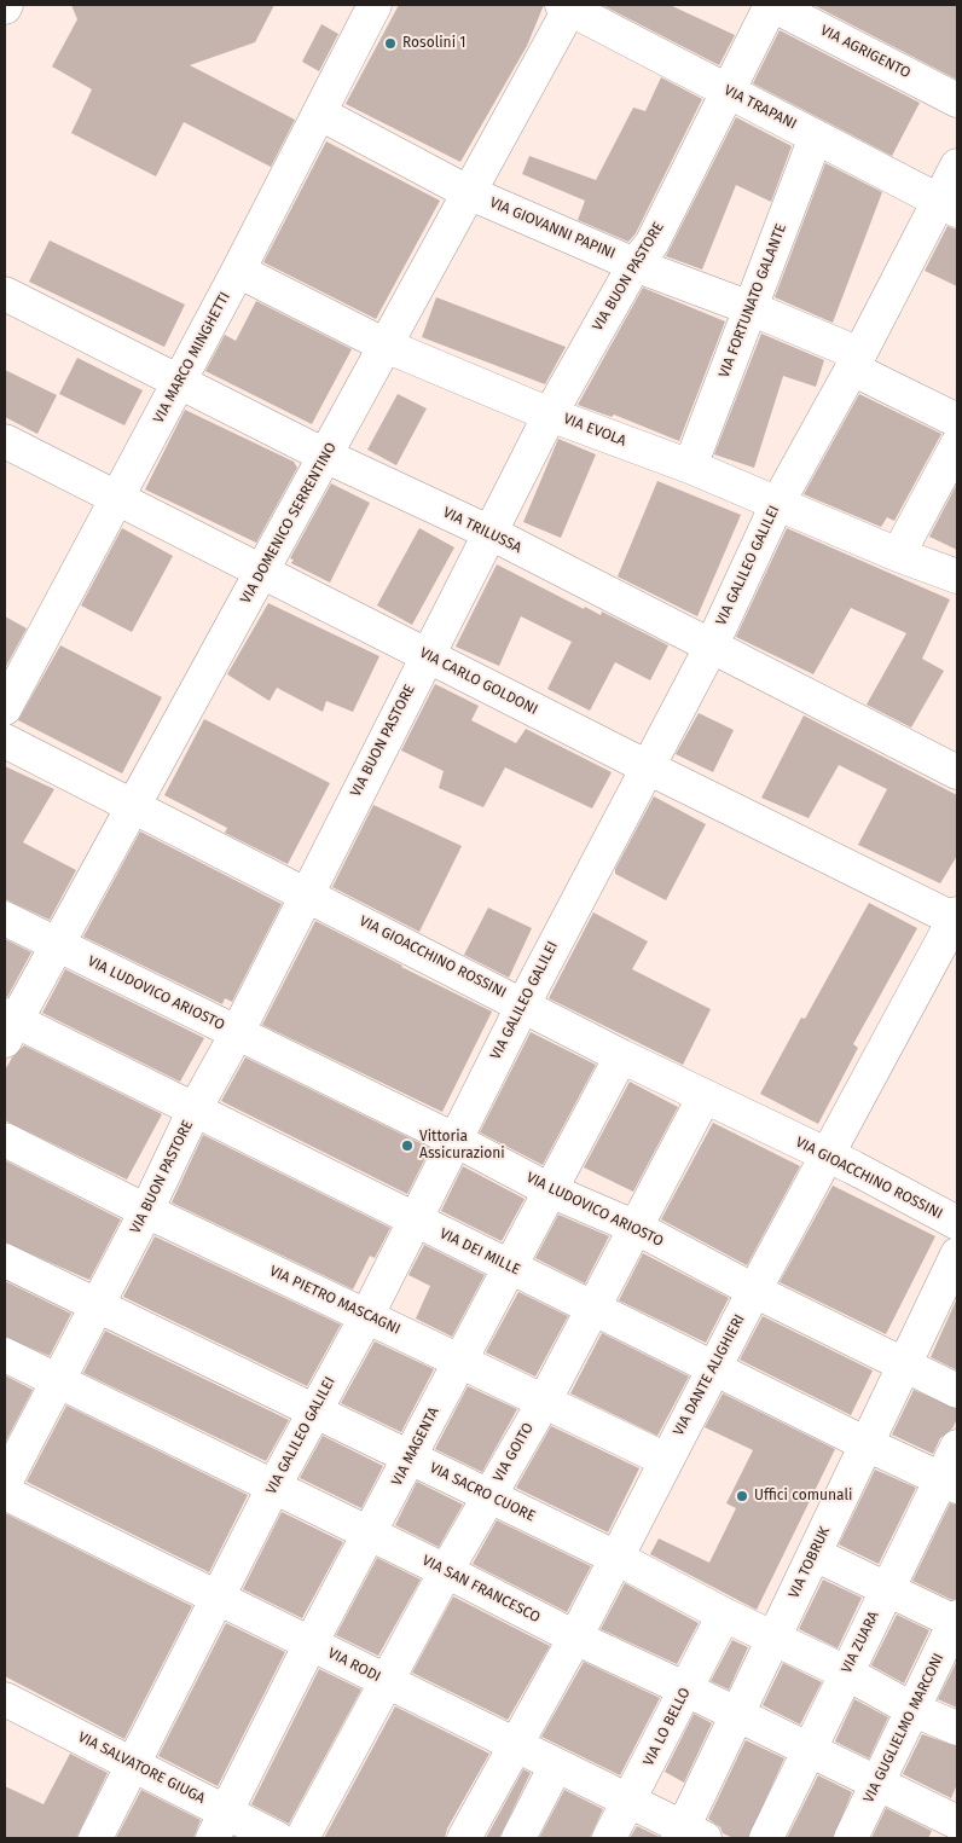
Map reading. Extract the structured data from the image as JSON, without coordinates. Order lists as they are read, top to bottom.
{
  "streets": {
    "street": [
      "VIA AGRIGENTO",
      "VIA TRAPANI",
      "VIA GIOVANNI PAPINI",
      "VIA BUON PASTORE",
      "VIA FORTUNATO GALANTE",
      "VIA MARCO MINGHETTI",
      "VIA EVOLA",
      "VIA DOMENICO SERRENTINO",
      "VIA TRILUSSA",
      "VIA GALILEO GALILEI",
      "VIA CARLO GOLDONI",
      "VIA GIOACCHINO ROSSINI",
      "VIA LUDOVICO ARIOSTO",
      "VIA DEI MILLE",
      "VIA PIETRO MASCAGNI",
      "VIA DANTE ALIGHIERI",
      "VIA MAGENTA",
      "VIA GOITO",
      "VIA SACRO CUORE",
      "VIA TOBRUK",
      "VIA SAN FRANCESCO",
      "VIA ZUARA",
      "VIA RODI",
      "VIA LO BELLO",
      "VIA GUGLIELMO MARCONI",
      "VIA SALVATORE GIUGA"
    ]
  },
  "crossings": [
    ["VIA AGRIGENTO", "VIA BUON PASTORE"],
    ["VIA TRAPANI", "VIA BUON PASTORE"],
    ["VIA TRAPANI", "VIA FORTUNATO GALANTE"],
    ["VIA TRAPANI", "VIA DOMENICO SERRENTINO"],
    ["VIA TRAPANI", "VIA GALILEO GALILEI"],
    ["VIA GIOVANNI PAPINI", "VIA BUON PASTORE"],
    ["VIA GIOVANNI PAPINI", "VIA FORTUNATO GALANTE"],
    ["VIA GIOVANNI PAPINI", "VIA MARCO MINGHETTI"],
    ["VIA GIOVANNI PAPINI", "VIA DOMENICO SERRENTINO"],
    ["VIA GIOVANNI PAPINI", "VIA GALILEO GALILEI"],
    ["VIA BUON PASTORE", "VIA EVOLA"],
    ["VIA BUON PASTORE", "VIA TRILUSSA"],
    ["VIA BUON PASTORE", "VIA CARLO GOLDONI"],
    ["VIA BUON PASTORE", "VIA GIOACCHINO ROSSINI"],
    ["VIA BUON PASTORE", "VIA LUDOVICO ARIOSTO"],
    ["VIA BUON PASTORE", "VIA DEI MILLE"],
    ["VIA BUON PASTORE", "VIA PIETRO MASCAGNI"],
    ["VIA BUON PASTORE", "VIA SACRO CUORE"],
    ["VIA BUON PASTORE", "VIA SAN FRANCESCO"],
    ["VIA FORTUNATO GALANTE", "VIA EVOLA"],
    ["VIA MARCO MINGHETTI", "VIA EVOLA"],
    ["VIA MARCO MINGHETTI", "VIA TRILUSSA"],
    ["VIA MARCO MINGHETTI", "VIA CARLO GOLDONI"],
    ["VIA EVOLA", "VIA DOMENICO SERRENTINO"],
    ["VIA EVOLA", "VIA GALILEO GALILEI"],
    ["VIA DOMENICO SERRENTINO", "VIA TRILUSSA"],
    ["VIA DOMENICO SERRENTINO", "VIA CARLO GOLDONI"],
    ["VIA DOMENICO SERRENTINO", "VIA GIOACCHINO ROSSINI"],
    ["VIA DOMENICO SERRENTINO", "VIA LUDOVICO ARIOSTO"],
    ["VIA DOMENICO SERRENTINO", "VIA DEI MILLE"],
    ["VIA TRILUSSA", "VIA GALILEO GALILEI"],
    ["VIA GALILEO GALILEI", "VIA CARLO GOLDONI"],
    ["VIA GALILEO GALILEI", "VIA GIOACCHINO ROSSINI"],
    ["VIA GALILEO GALILEI", "VIA LUDOVICO ARIOSTO"],
    ["VIA GALILEO GALILEI", "VIA DEI MILLE"],
    ["VIA GALILEO GALILEI", "VIA PIETRO MASCAGNI"],
    ["VIA GALILEO GALILEI", "VIA SACRO CUORE"],
    ["VIA GALILEO GALILEI", "VIA SAN FRANCESCO"],
    ["VIA GALILEO GALILEI", "VIA RODI"],
    ["VIA GALILEO GALILEI", "VIA SALVATORE GIUGA"],
    ["VIA CARLO GOLDONI", "VIA DANTE ALIGHIERI"],
    ["VIA GIOACCHINO ROSSINI", "VIA DANTE ALIGHIERI"],
    ["VIA GIOACCHINO ROSSINI", "VIA MAGENTA"],
    ["VIA GIOACCHINO ROSSINI", "VIA GOITO"],
    ["VIA LUDOVICO ARIOSTO", "VIA DANTE ALIGHIERI"],
    ["VIA LUDOVICO ARIOSTO", "VIA MAGENTA"],
    ["VIA LUDOVICO ARIOSTO", "VIA GOITO"],
    ["VIA LUDOVICO ARIOSTO", "VIA TOBRUK"],
    ["VIA DEI MILLE", "VIA DANTE ALIGHIERI"],
    ["VIA DEI MILLE", "VIA MAGENTA"],
    ["VIA DEI MILLE", "VIA GOITO"],
    ["VIA DEI MILLE", "VIA TOBRUK"],
    ["VIA DEI MILLE", "VIA ZUARA"],
    ["VIA PIETRO MASCAGNI", "VIA DANTE ALIGHIERI"],
    ["VIA PIETRO MASCAGNI", "VIA MAGENTA"],
    ["VIA PIETRO MASCAGNI", "VIA GOITO"],
    ["VIA DANTE ALIGHIERI", "VIA SACRO CUORE"],
    ["VIA DANTE ALIGHIERI", "VIA SAN FRANCESCO"],
    ["VIA DANTE ALIGHIERI", "VIA RODI"],
    ["VIA MAGENTA", "VIA SACRO CUORE"],
    ["VIA MAGENTA", "VIA SAN FRANCESCO"],
    ["VIA MAGENTA", "VIA RODI"],
    ["VIA MAGENTA", "VIA SALVATORE GIUGA"],
    ["VIA GOITO", "VIA SACRO CUORE"],
    ["VIA GOITO", "VIA SAN FRANCESCO"],
    ["VIA GOITO", "VIA RODI"],
    ["VIA SACRO CUORE", "VIA TOBRUK"],
    ["VIA SACRO CUORE", "VIA ZUARA"],
    ["VIA SACRO CUORE", "VIA LO BELLO"],
    ["VIA SACRO CUORE", "VIA GUGLIELMO MARCONI"],
    ["VIA TOBRUK", "VIA SAN FRANCESCO"],
    ["VIA TOBRUK", "VIA RODI"],
    ["VIA SAN FRANCESCO", "VIA ZUARA"],
    ["VIA SAN FRANCESCO", "VIA LO BELLO"],
    ["VIA SAN FRANCESCO", "VIA GUGLIELMO MARCONI"],
    ["VIA RODI", "VIA LO BELLO"]
  ],
  "places": ["Rosolini 1", "Vittoria Assicurazioni", "Uffici comunali"]
}
